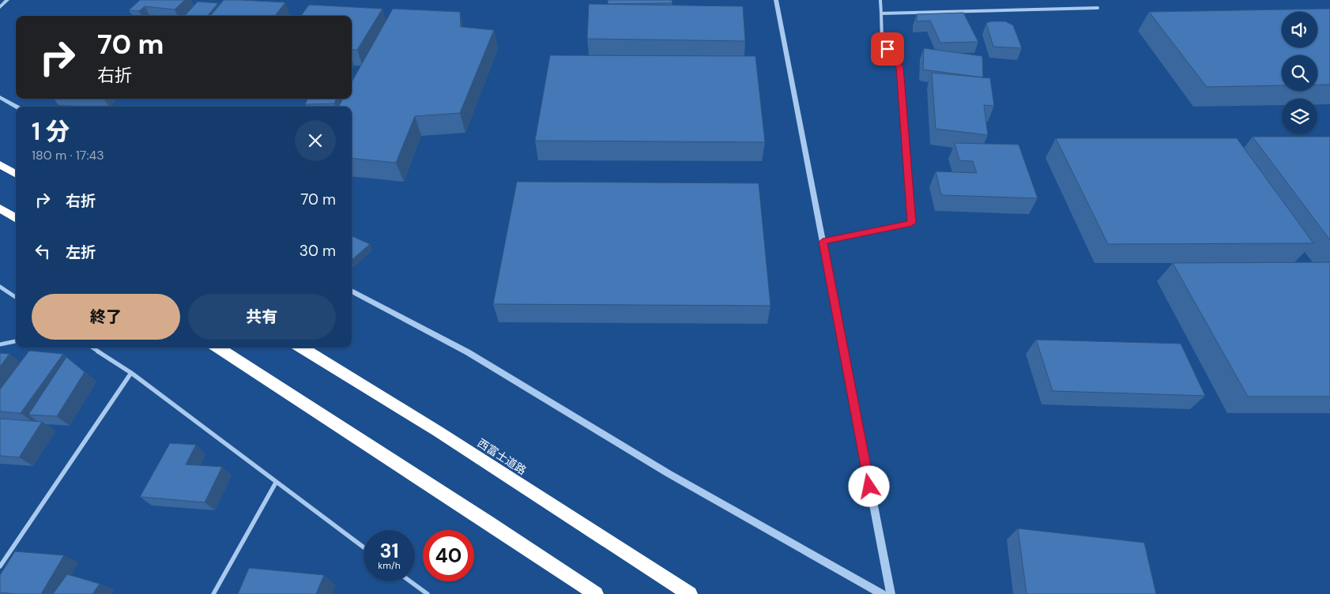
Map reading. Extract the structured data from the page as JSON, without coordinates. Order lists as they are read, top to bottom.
{
  "streets": {
    "highway": ["西富士道路"]
  },
  "page": {
    "turn": ["70 m", "右折"],
    "heading": ["1 分", "180 m · 17:43"],
    "list": [
      {
        "name": "右折",
        "value": "70 m"
      },
      {
        "name": "左折",
        "value": "30 m"
      }
    ],
    "buttons": ["終了", "共有"],
    "speed": "31 km/h",
    "limit": "40"
  }
}
